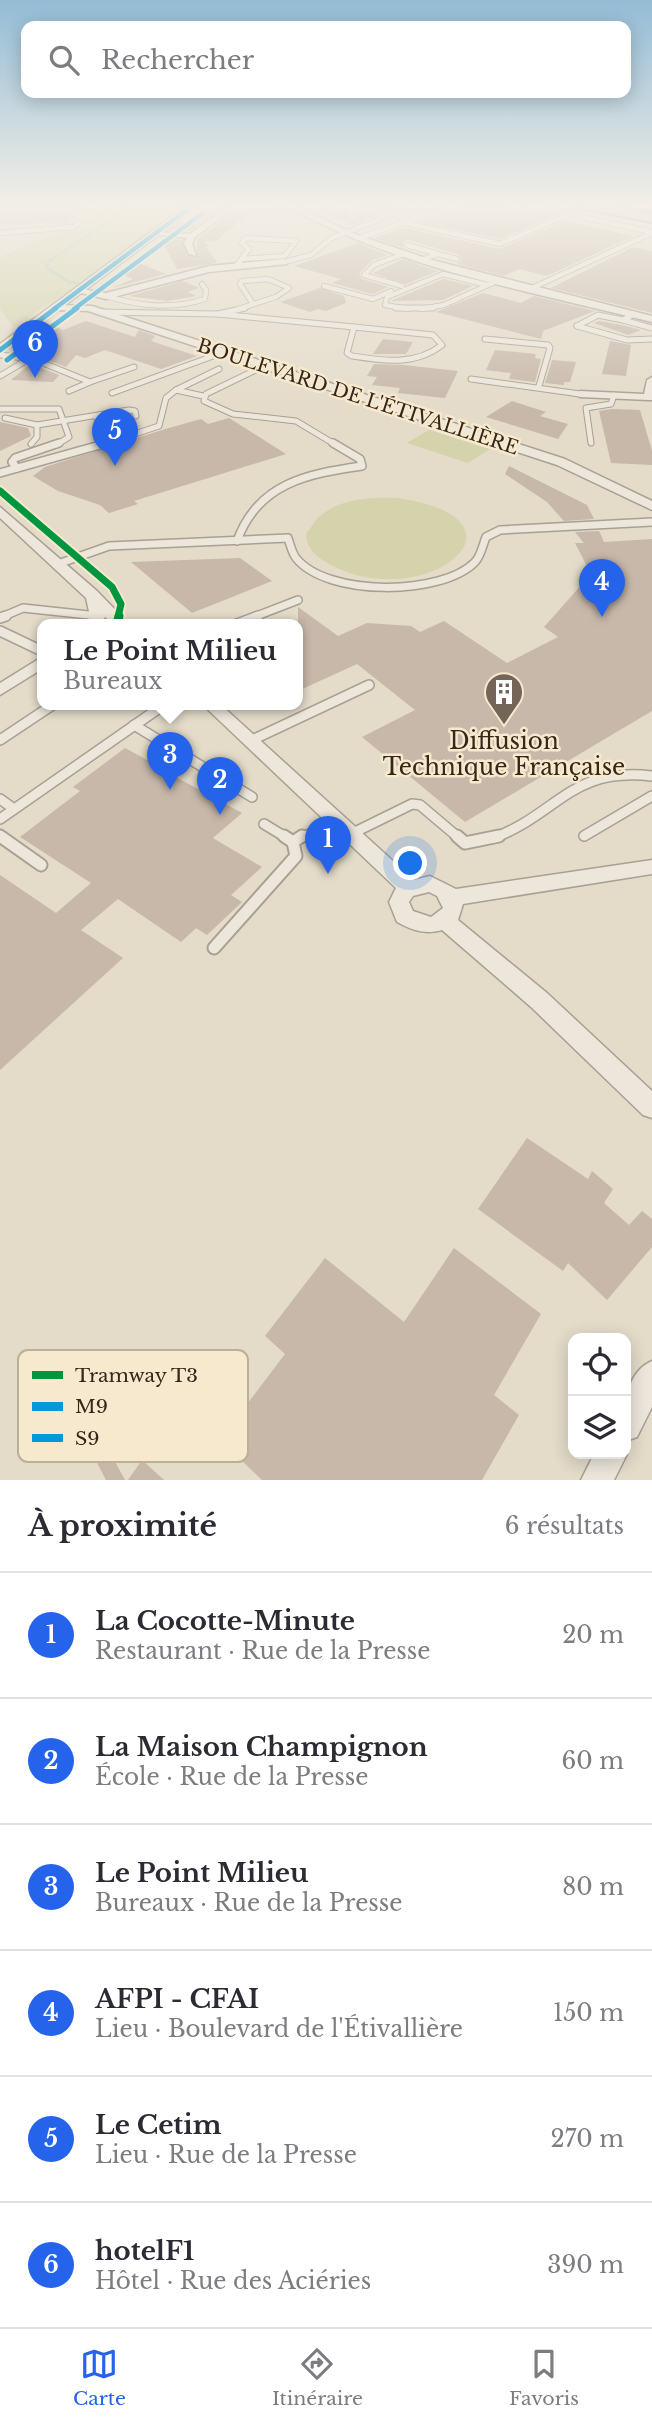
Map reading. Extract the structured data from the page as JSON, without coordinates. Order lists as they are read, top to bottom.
{
  "streets": {
    "street": ["BOULEVARD DE L'ÉTIVALLIÈRE"]
  },
  "places": {
    "building": ["Diffusion Technique Française"]
  },
  "lines": ["transit line M9", "transit line S9", "tram line T3"],
  "legend": ["Tramway T3", "M9", "S9"],
  "page": {
    "search": "Rechercher",
    "pins": [
      "6",
      "5",
      "4",
      "3",
      "2",
      "1"
    ],
    "popup": ["Le Point Milieu", "Bureaux"],
    "heading": ["À proximité", "6 résultats"],
    "list": [
      {
        "mark": "1",
        "name": "La Cocotte-Minute",
        "note": "Restaurant · Rue de la Presse",
        "value": "20 m"
      },
      {
        "mark": "2",
        "name": "La Maison Champignon",
        "note": "École · Rue de la Presse",
        "value": "60 m"
      },
      {
        "mark": "3",
        "name": "Le Point Milieu",
        "note": "Bureaux · Rue de la Presse",
        "value": "80 m"
      },
      {
        "mark": "4",
        "name": "AFPI - CFAI",
        "note": "Lieu · Boulevard de l'Étivallière",
        "value": "150 m"
      },
      {
        "mark": "5",
        "name": "Le Cetim",
        "note": "Lieu · Rue de la Presse",
        "value": "270 m"
      },
      {
        "mark": "6",
        "name": "hotelF1",
        "note": "Hôtel · Rue des Aciéries",
        "value": "390 m"
      }
    ],
    "nav": ["Carte", "Itinéraire", "Favoris"]
  }
}
